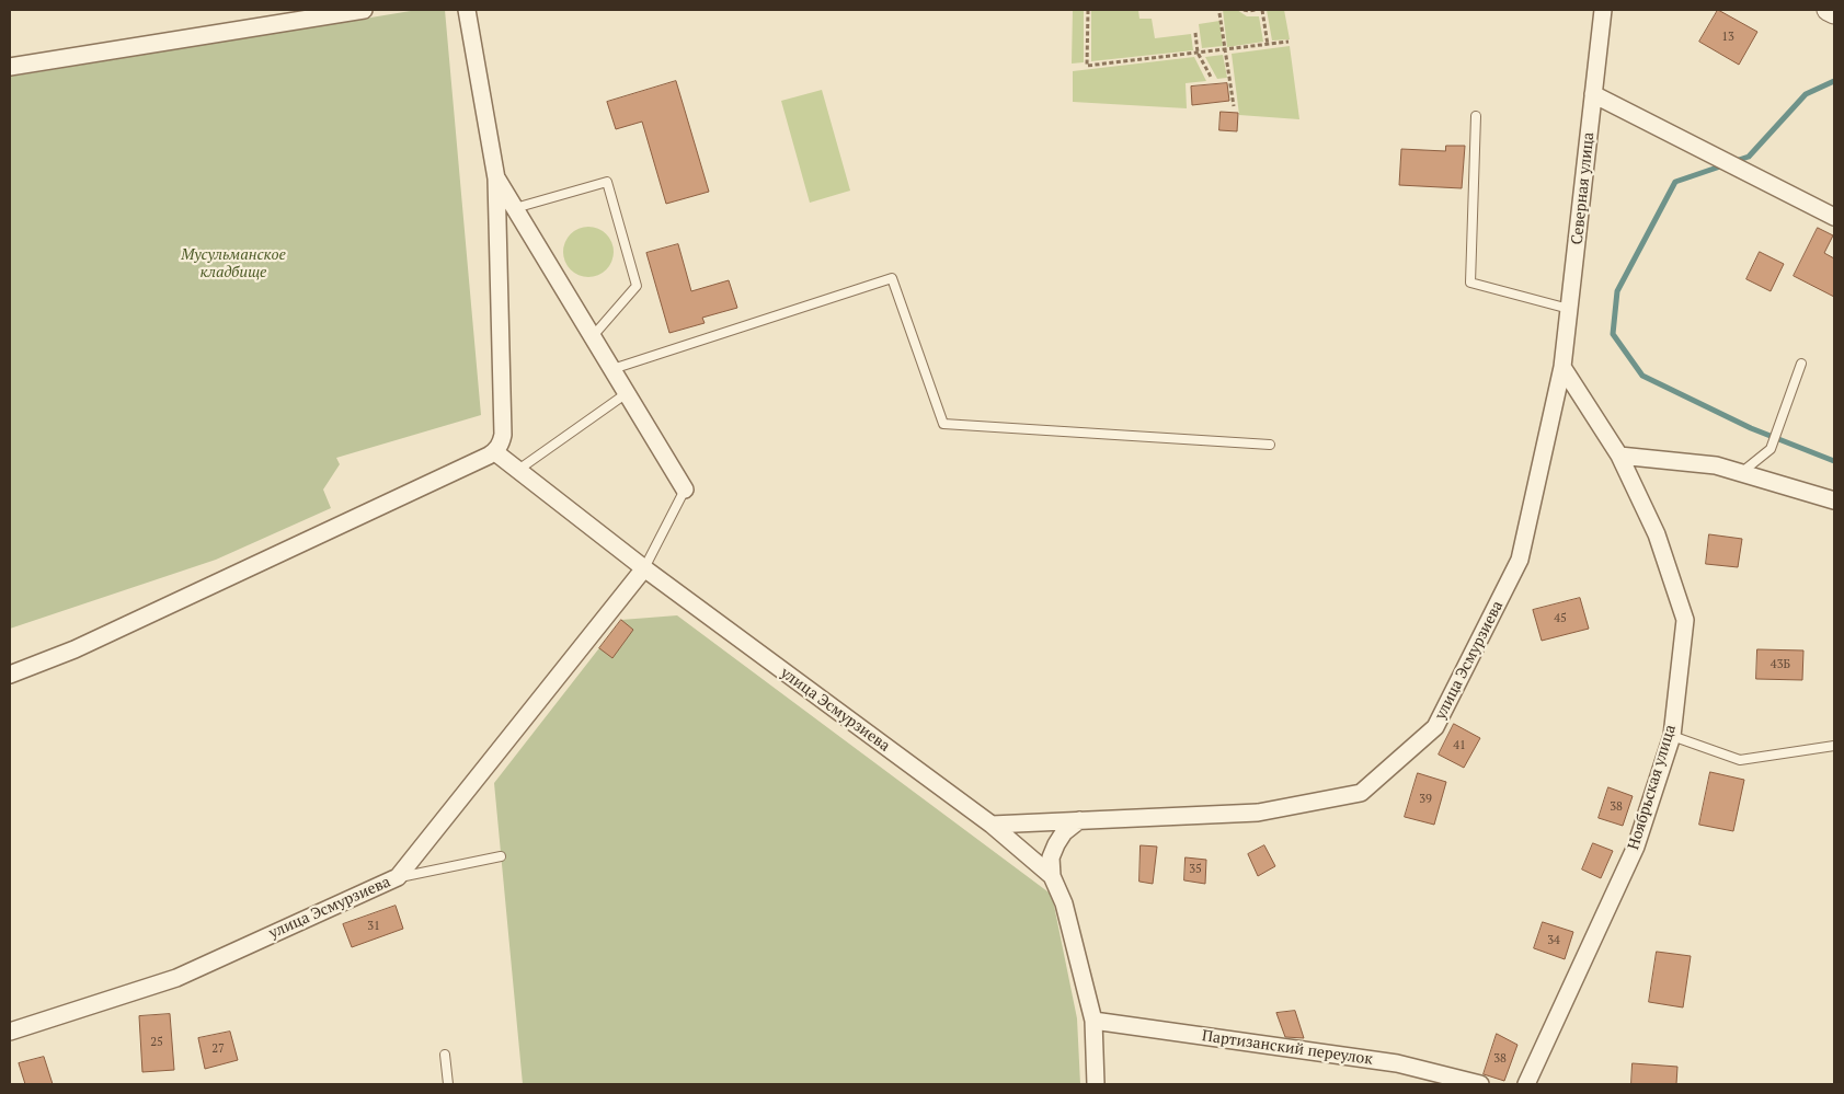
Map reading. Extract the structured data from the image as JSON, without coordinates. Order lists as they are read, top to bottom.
{
  "streets": {
    "street": [
      "Северная улица",
      "улица Эсмурзиева",
      "Ноябрьская улица",
      "Партизанский переулок"
    ]
  },
  "crossings": [
    ["Северная улица", "улица Эсмурзиева"],
    ["Северная улица", "Ноябрьская улица"],
    ["улица Эсмурзиева", "Ноябрьская улица"]
  ],
  "parks": ["Мусульманское кладбище"],
  "house_numbers": [
    "13",
    "45",
    "43Б",
    "41",
    "39",
    "38",
    "35",
    "31",
    "34",
    "25",
    "27",
    "38"
  ]
}
